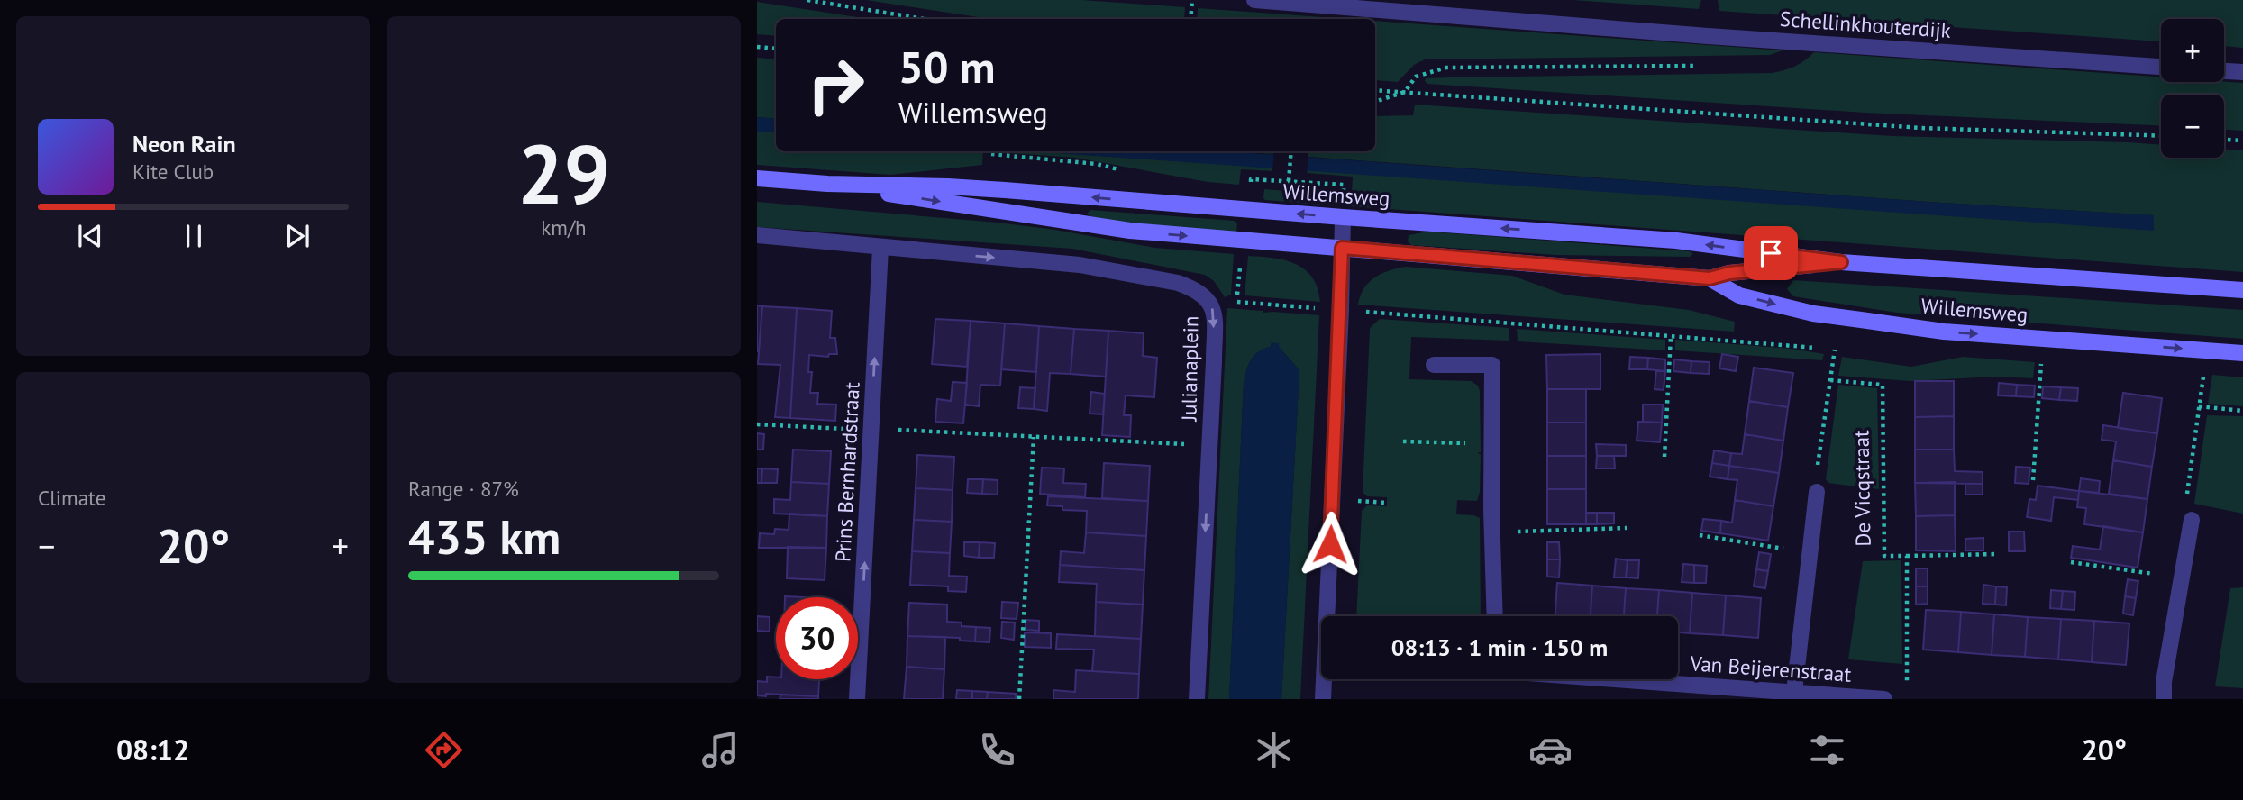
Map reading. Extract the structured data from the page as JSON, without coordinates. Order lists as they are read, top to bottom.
{
  "streets": {
    "street": [
      "Schellinkhouterdijk",
      "Willemsweg",
      "Julianaplein",
      "Prins Bernhardstraat",
      "Van Beijerenstraat"
    ],
    "path": ["De Vicqstraat"]
  },
  "crossings": [
    ["Julianaplein", "Prins Bernhardstraat"]
  ],
  "one_way": ["Prins Bernhardstraat"],
  "page": {
    "tile": [
      ["29", "km/h"],
      "Climate",
      ["Range · 87%", "435 km"]
    ],
    "map_buttons": ["+", "−"],
    "turn": ["50 m", "Willemsweg"],
    "song": ["Neon Rain", "Kite Club"],
    "heat": ["−", "20°", "+"],
    "limit": "30",
    "trip": "08:13 · 1 min · 150 m",
    "tabs": ["08:12", "20°"]
  }
}
